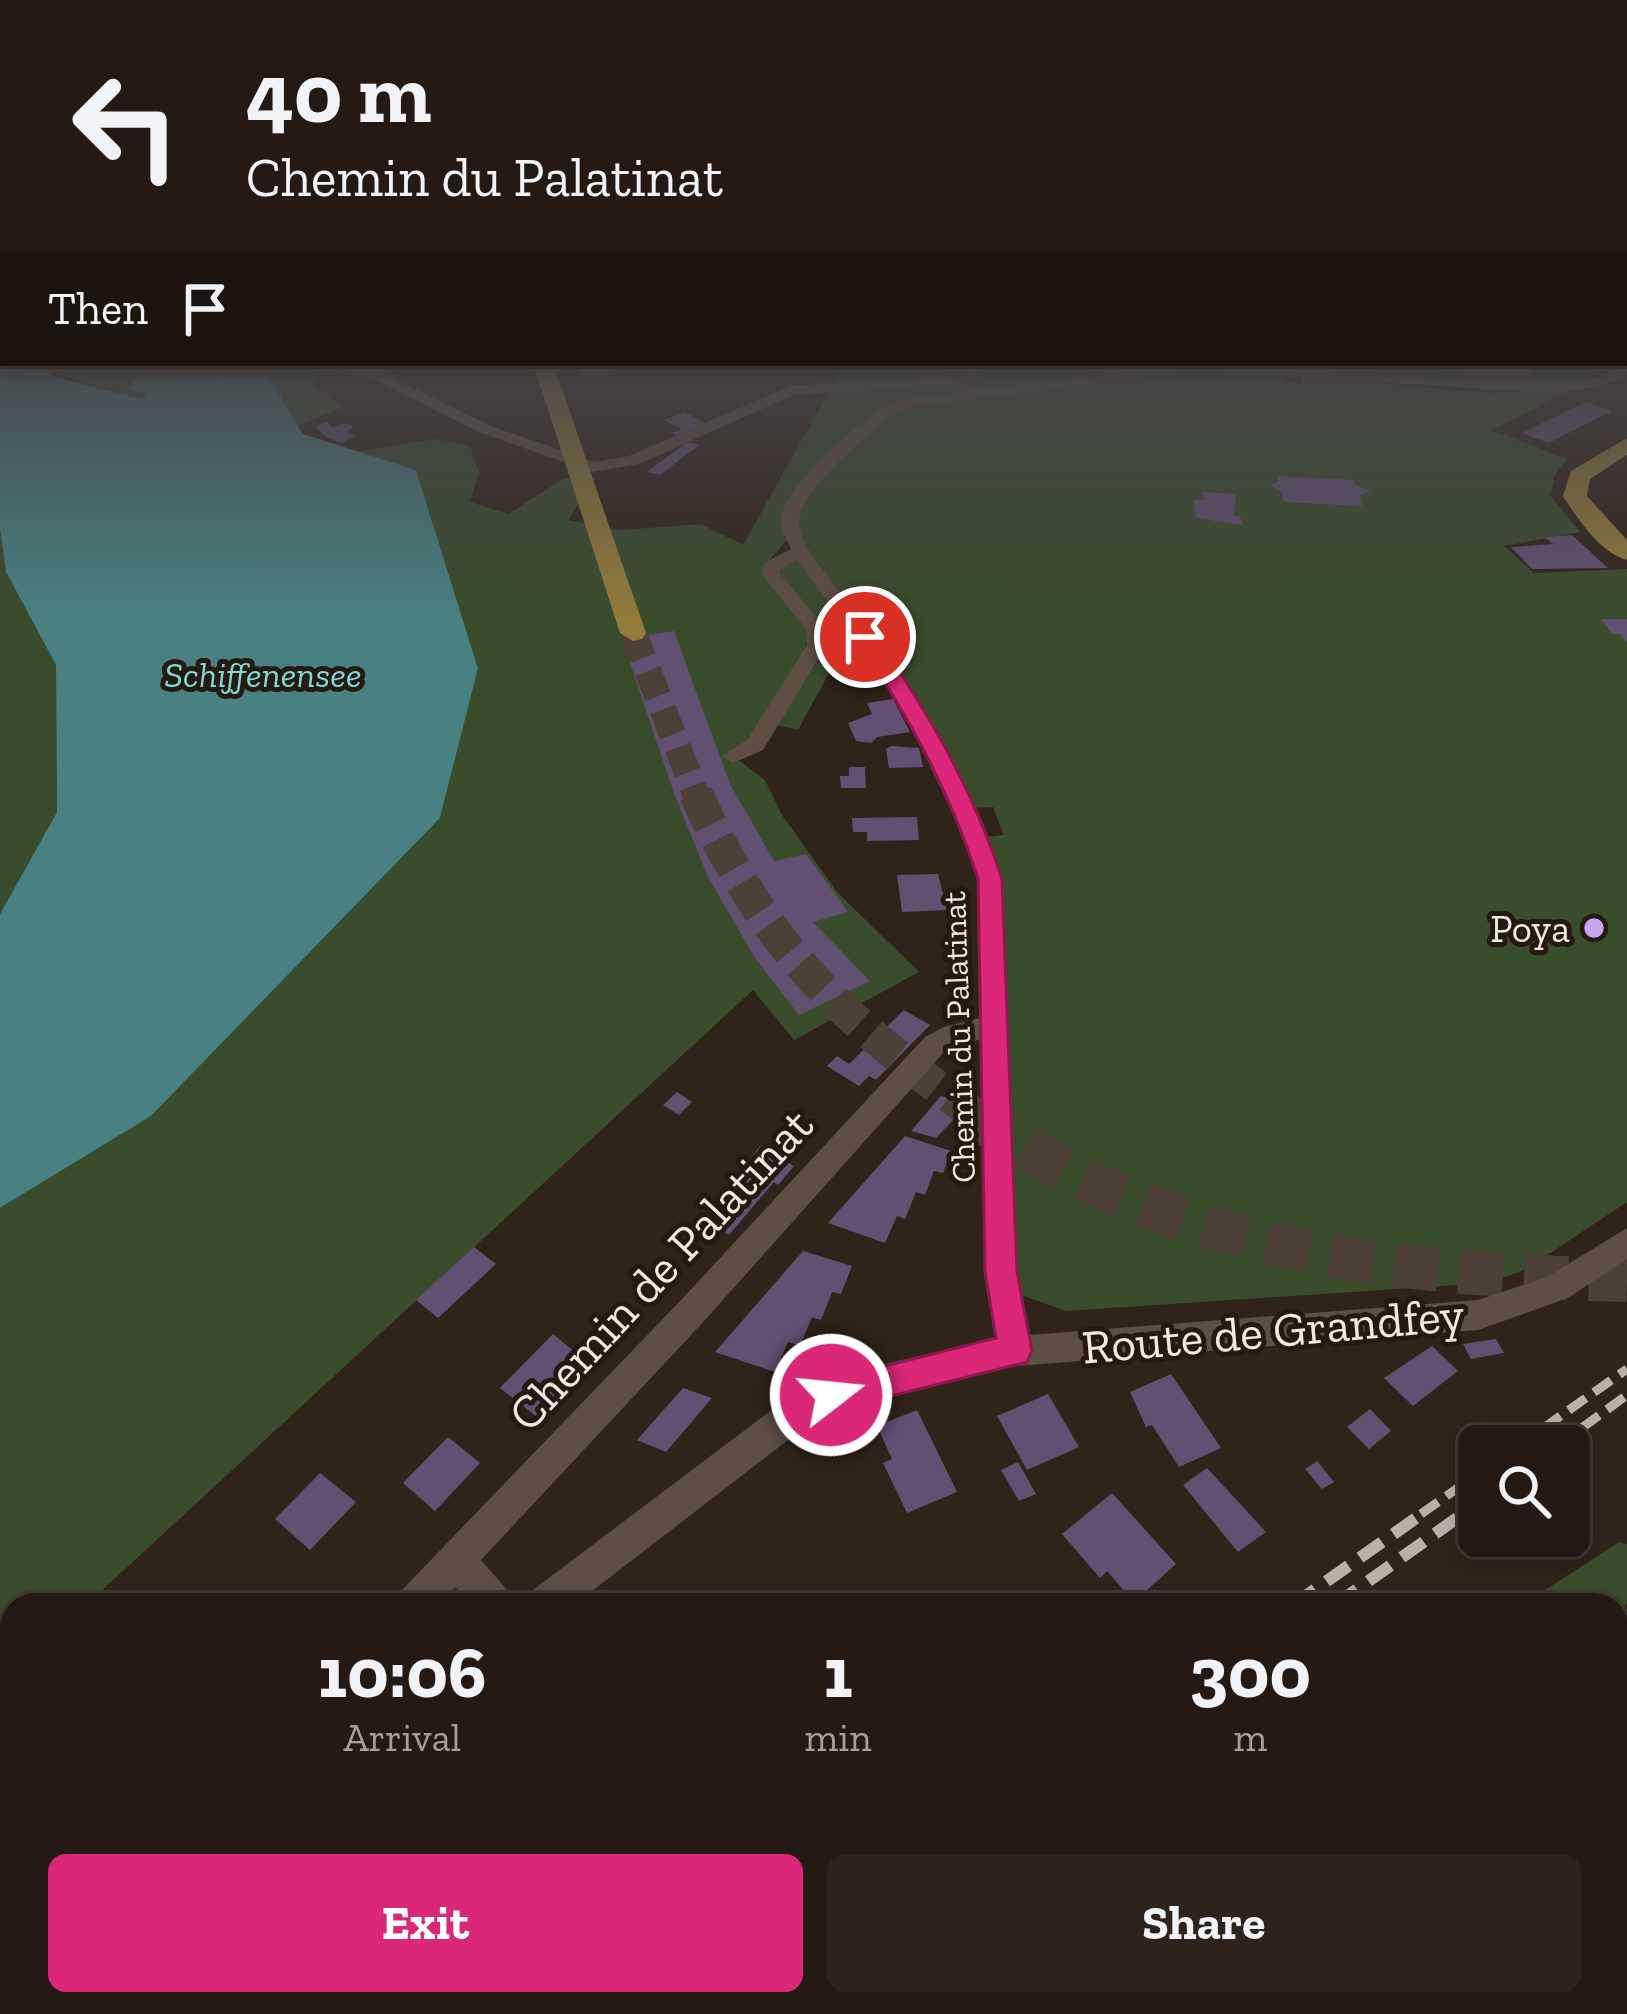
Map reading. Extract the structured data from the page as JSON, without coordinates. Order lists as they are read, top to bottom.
{
  "streets": {
    "street": ["Chemin du Palatinat", "Chemin de Palatinat", "Route de Grandfey"]
  },
  "crossings": [
    ["Chemin du Palatinat", "Chemin de Palatinat"],
    ["Chemin du Palatinat", "Route de Grandfey"]
  ],
  "water": ["Schiffenensee"],
  "places": ["Poya"],
  "page": {
    "turn": ["40 m", "Chemin du Palatinat"],
    "then": "Then",
    "eta": [
      "10:06",
      "Arrival",
      "1",
      "min",
      "300",
      "m"
    ],
    "buttons": ["Exit", "Share"]
  }
}
